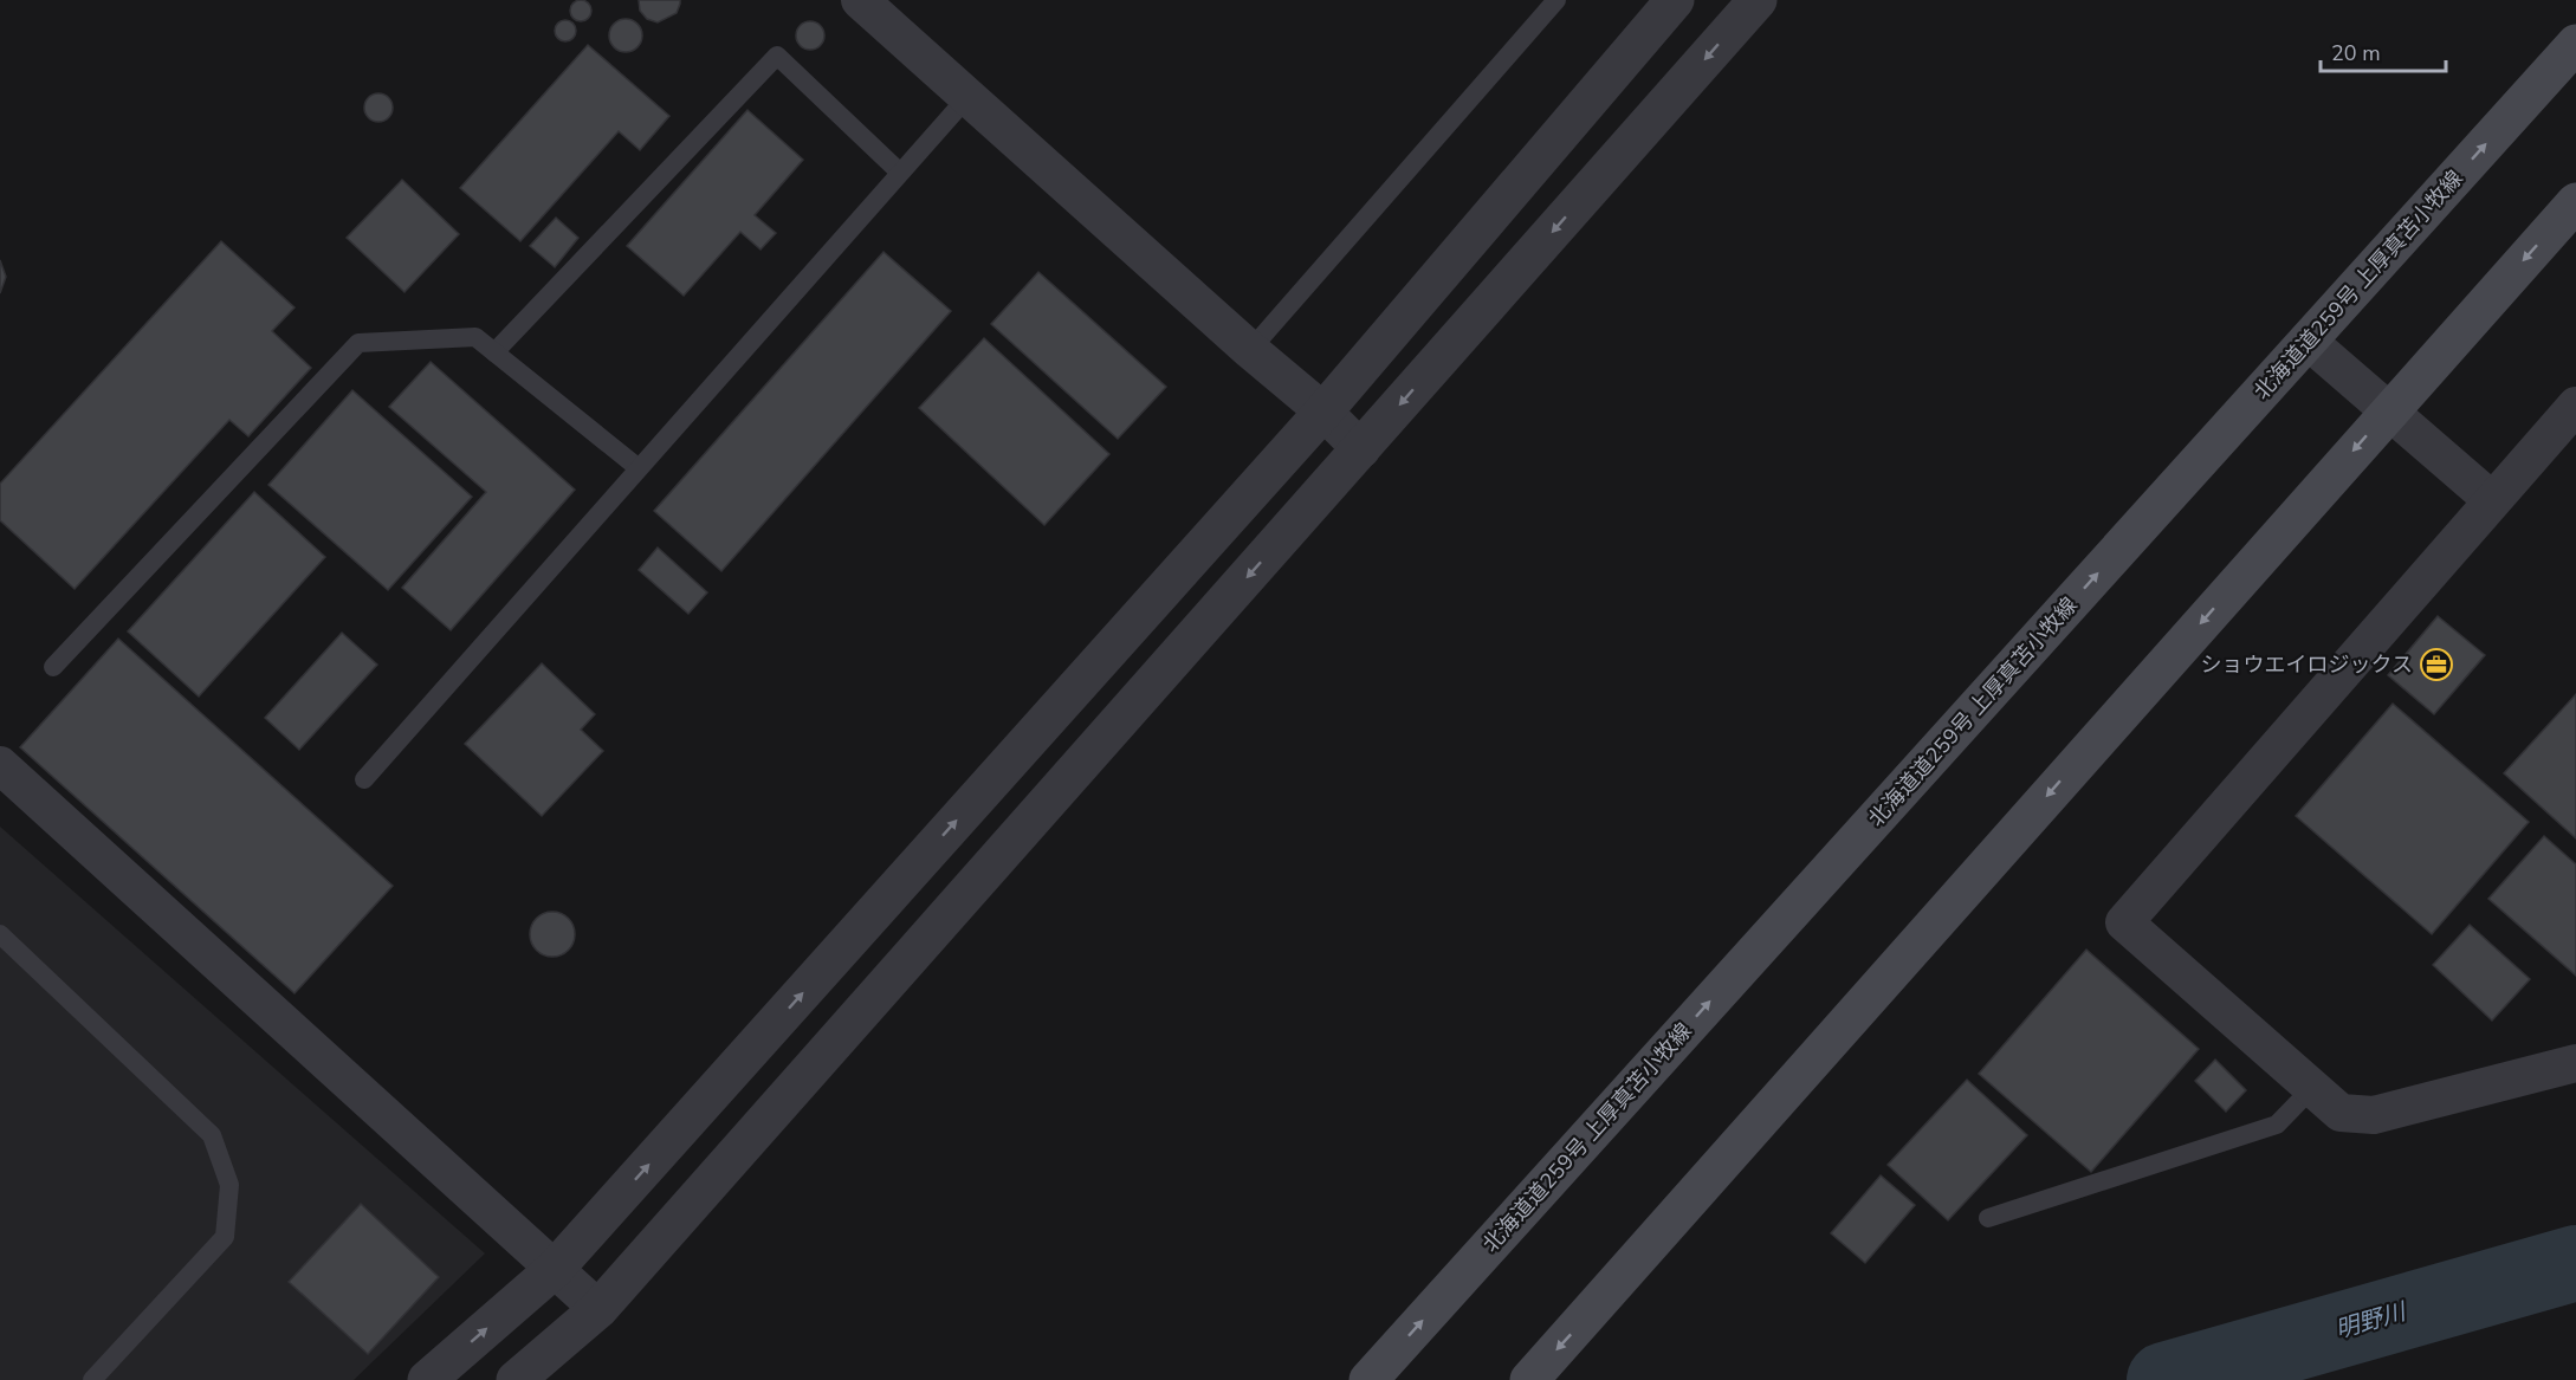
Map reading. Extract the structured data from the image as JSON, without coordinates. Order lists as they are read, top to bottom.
{
  "streets": {
    "main road": ["北海道道259号 上厚真苫小牧線"]
  },
  "water": ["明野川"],
  "places": {
    "office": ["ショウエイロジックス"]
  },
  "scale_bar": "20 m"
}
